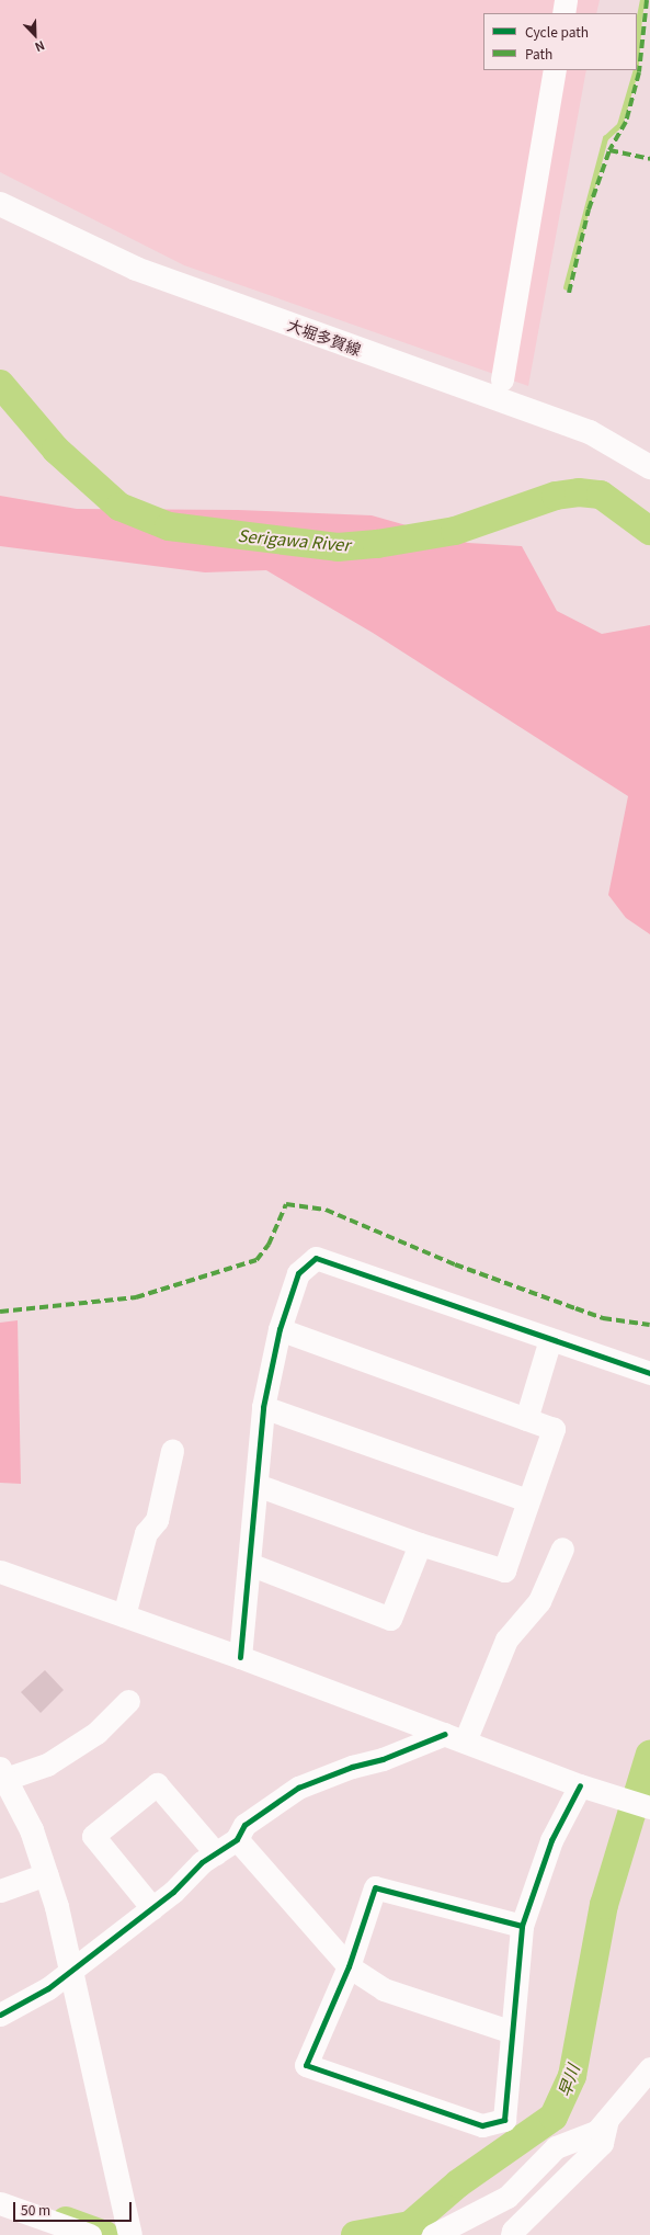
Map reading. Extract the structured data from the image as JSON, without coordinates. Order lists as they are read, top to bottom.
{
  "streets": {
    "main road": ["大堀多賀線"]
  },
  "water": ["Serigawa River", "早川"],
  "legend": ["Cycle path", "Path"],
  "scale_bar": "50 m",
  "north": "bottom right"
}
